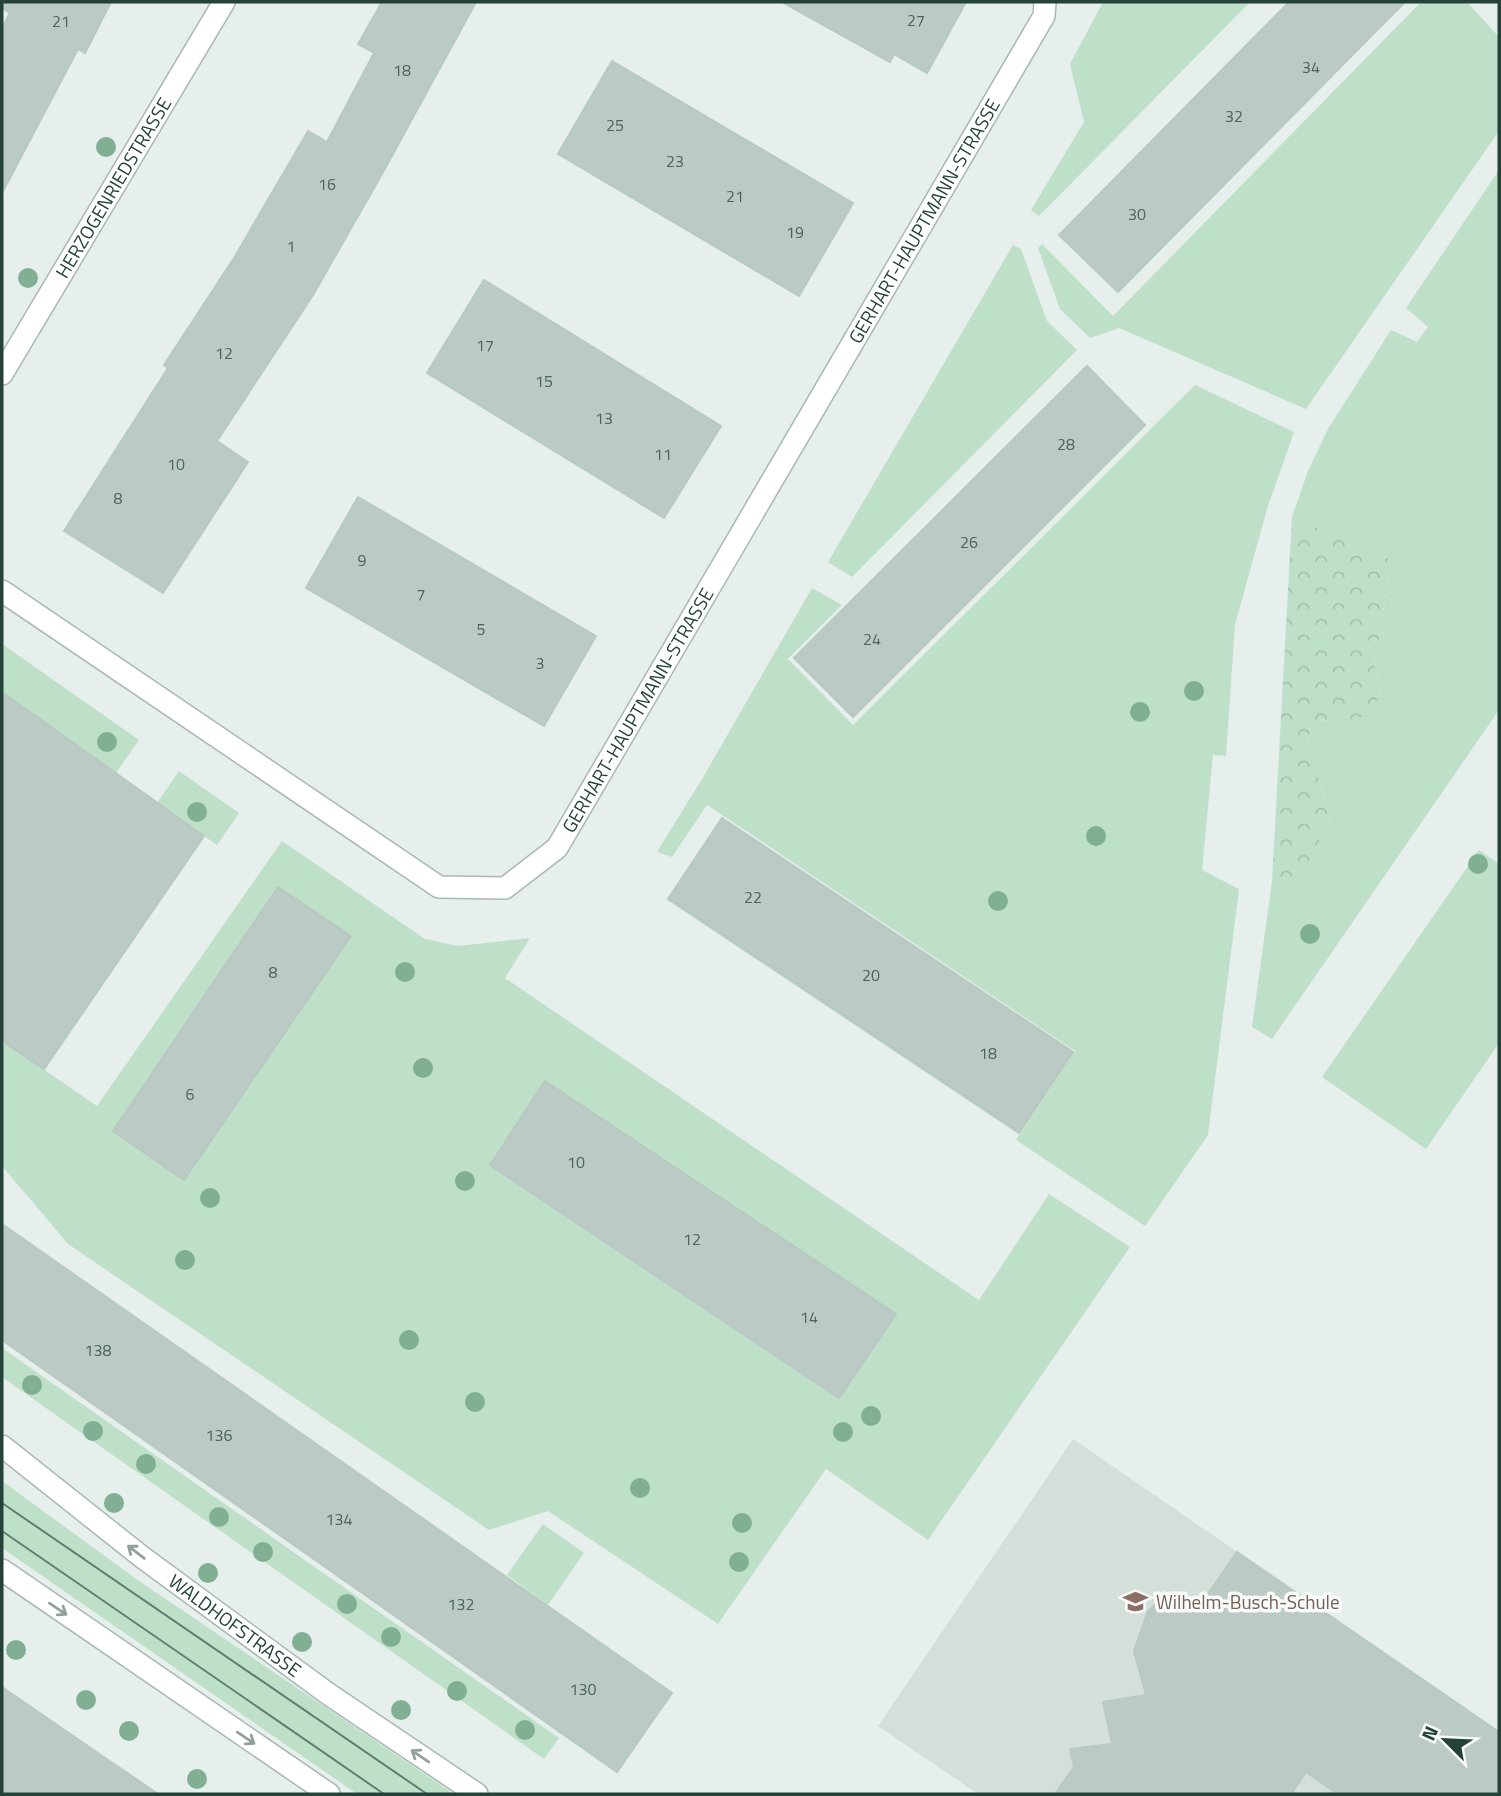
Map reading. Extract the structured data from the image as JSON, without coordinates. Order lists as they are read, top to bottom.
{
  "streets": {
    "street": ["HERZOGENRIEDSTRASSE", "GERHART-HAUPTMANN-STRASSE", "WALDHOFSTRASSE"]
  },
  "places": {
    "school or university": ["Wilhelm-Busch-Schule"]
  },
  "house_numbers": [
    "27",
    "21",
    "34",
    "18",
    "32",
    "25",
    "23",
    "16",
    "21",
    "30",
    "19",
    "1",
    "17",
    "12",
    "15",
    "13",
    "28",
    "11",
    "10",
    "8",
    "26",
    "9",
    "7",
    "5",
    "24",
    "3",
    "22",
    "8",
    "20",
    "18",
    "6",
    "10",
    "12",
    "14",
    "138",
    "136",
    "134",
    "132",
    "130"
  ],
  "north": "top left"
}
